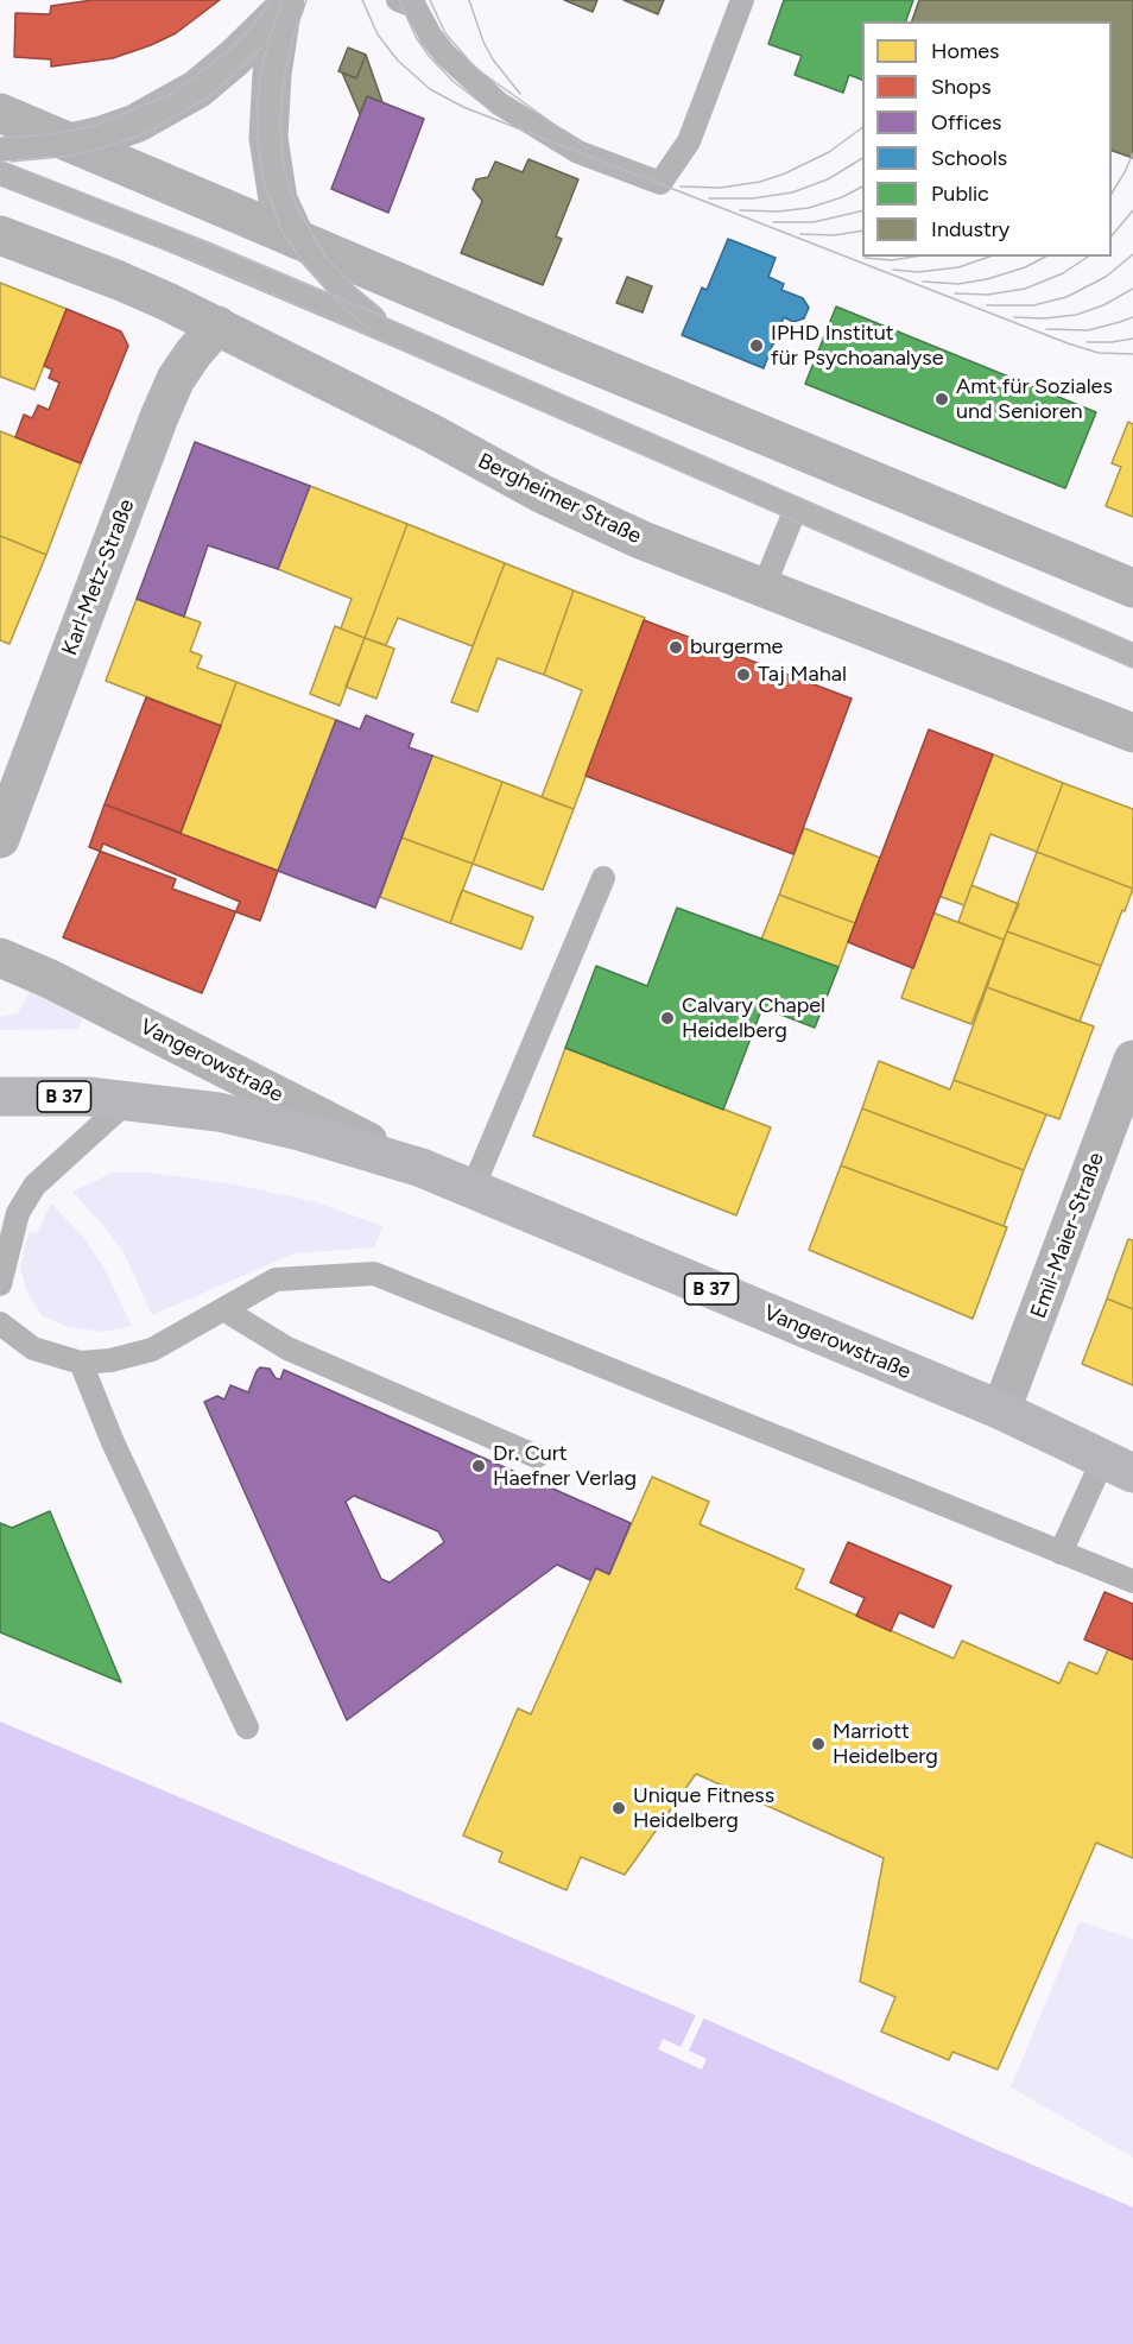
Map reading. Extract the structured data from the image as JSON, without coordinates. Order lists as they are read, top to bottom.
{
  "streets": {
    "main road": ["Vangerowstraße", "B 37"],
    "street": ["Bergheimer Straße", "Karl-Metz-Straße", "Emil-Maier-Straße"]
  },
  "crossings": [
    ["Bergheimer Straße", "Karl-Metz-Straße"],
    ["Vangerowstraße", "Emil-Maier-Straße"]
  ],
  "places": [
    "IPHD Institut für Psychoanalyse",
    "Amt für Soziales und Senioren",
    "burgerme",
    "Taj Mahal",
    "Calvary Chapel Heidelberg",
    "Dr. Curt Haefner Verlag",
    "Marriott Heidelberg",
    "Unique Fitness Heidelberg"
  ],
  "legend": [
    "Homes",
    "Shops",
    "Offices",
    "Schools",
    "Public",
    "Industry"
  ]
}
